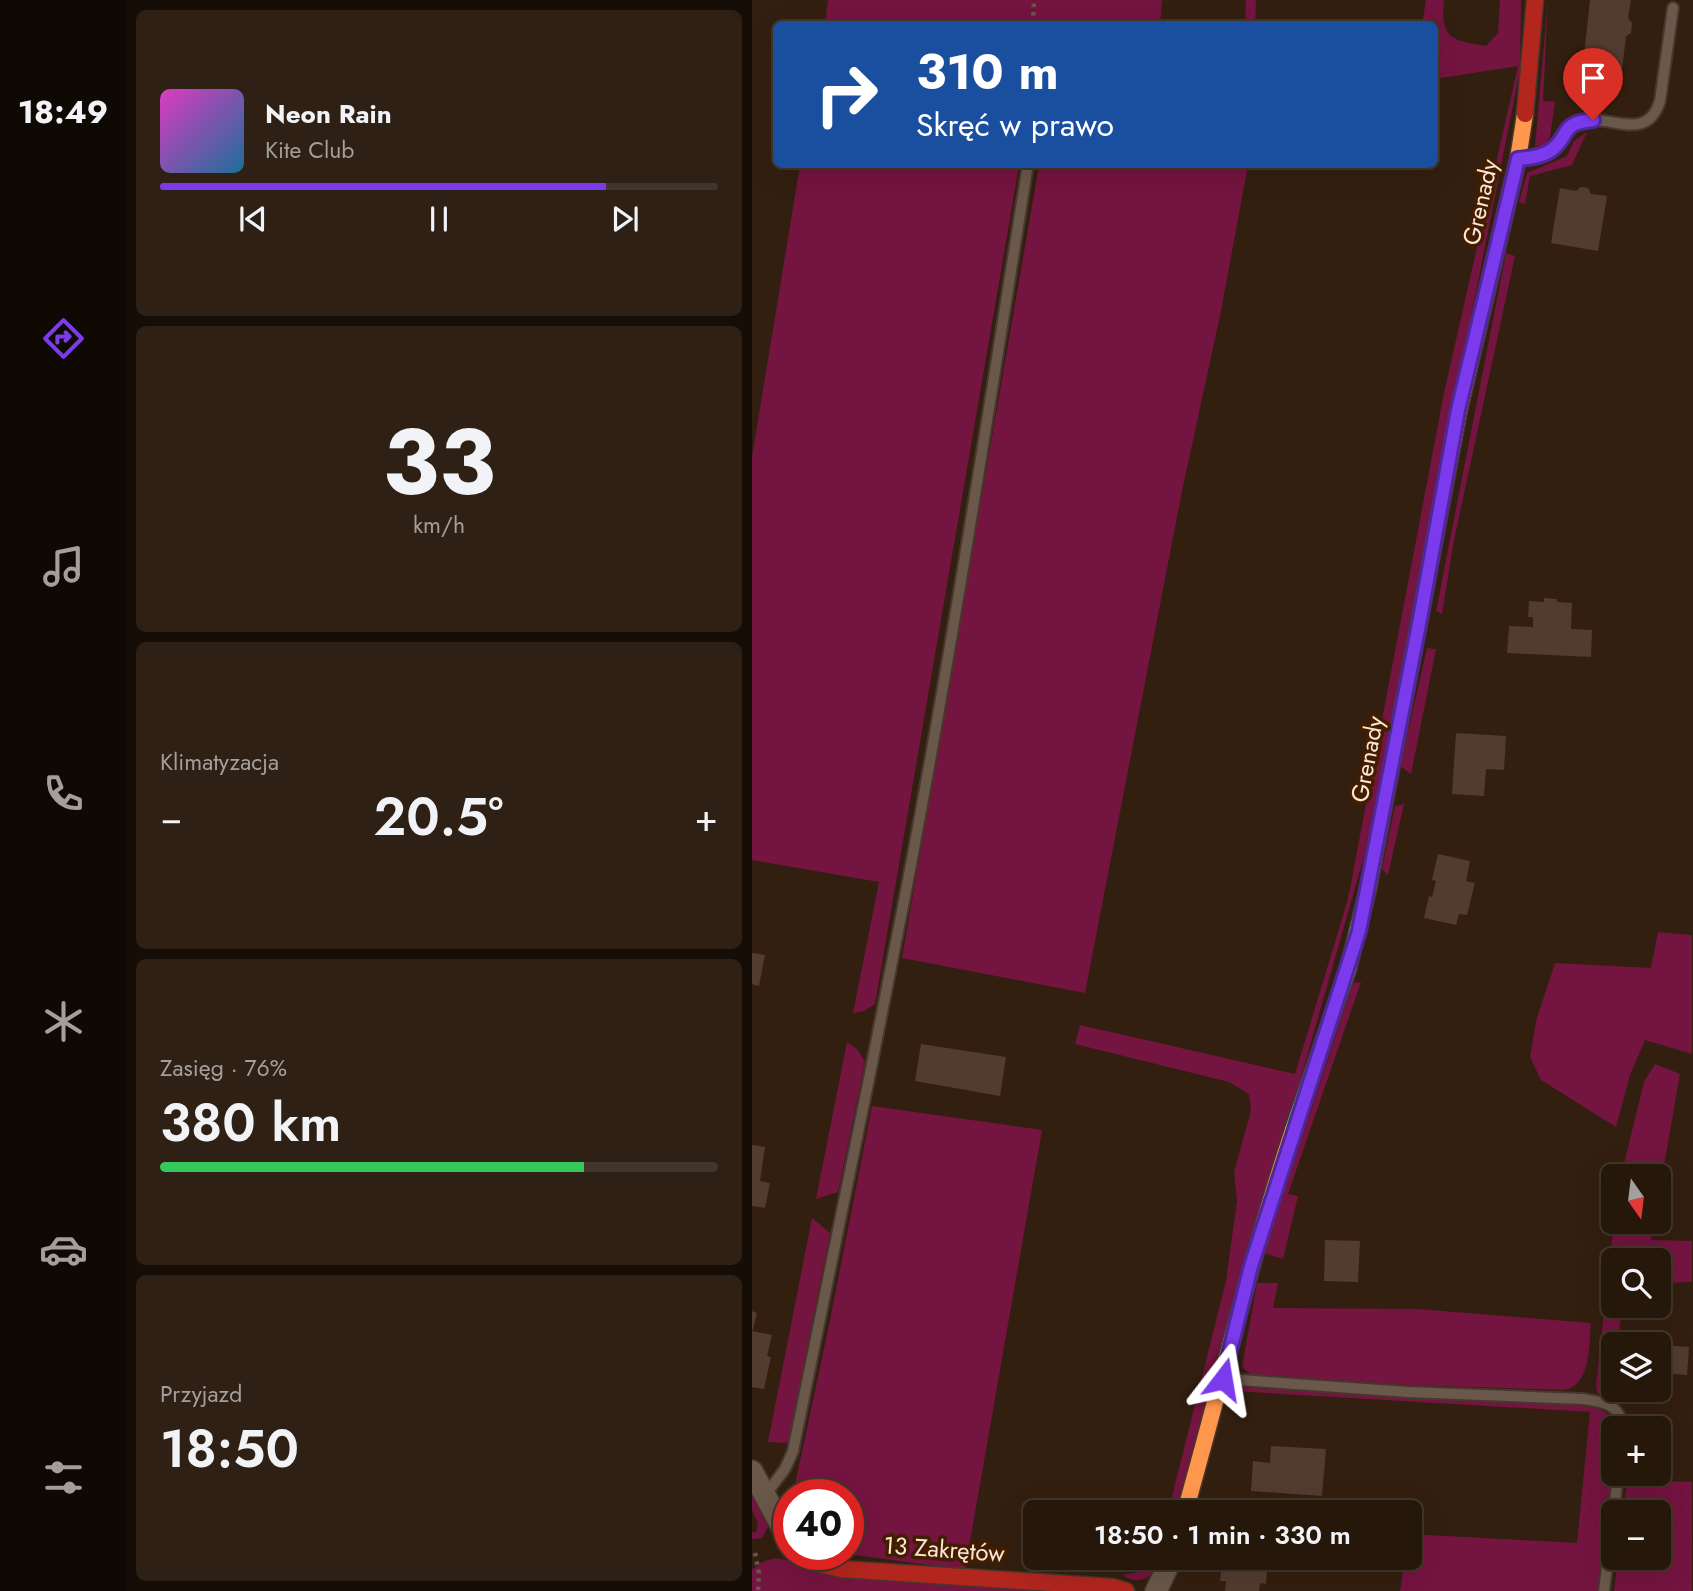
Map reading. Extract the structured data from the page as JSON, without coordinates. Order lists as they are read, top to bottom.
{
  "streets": {
    "street": ["Grenady", "13 Zakrętów"]
  },
  "north": "bottom",
  "page": {
    "tabs": "18:49",
    "turn": ["310 m", "Skręć w prawo"],
    "song": ["Neon Rain", "Kite Club"],
    "tile": [
      ["33", "km/h"],
      "Klimatyzacja",
      ["Zasięg · 76%", "380 km"],
      ["Przyjazd", "18:50"]
    ],
    "heat": ["−", "20.5°", "+"],
    "map_buttons": ["+", "−"],
    "limit": "40",
    "trip": "18:50 · 1 min · 330 m"
  }
}
